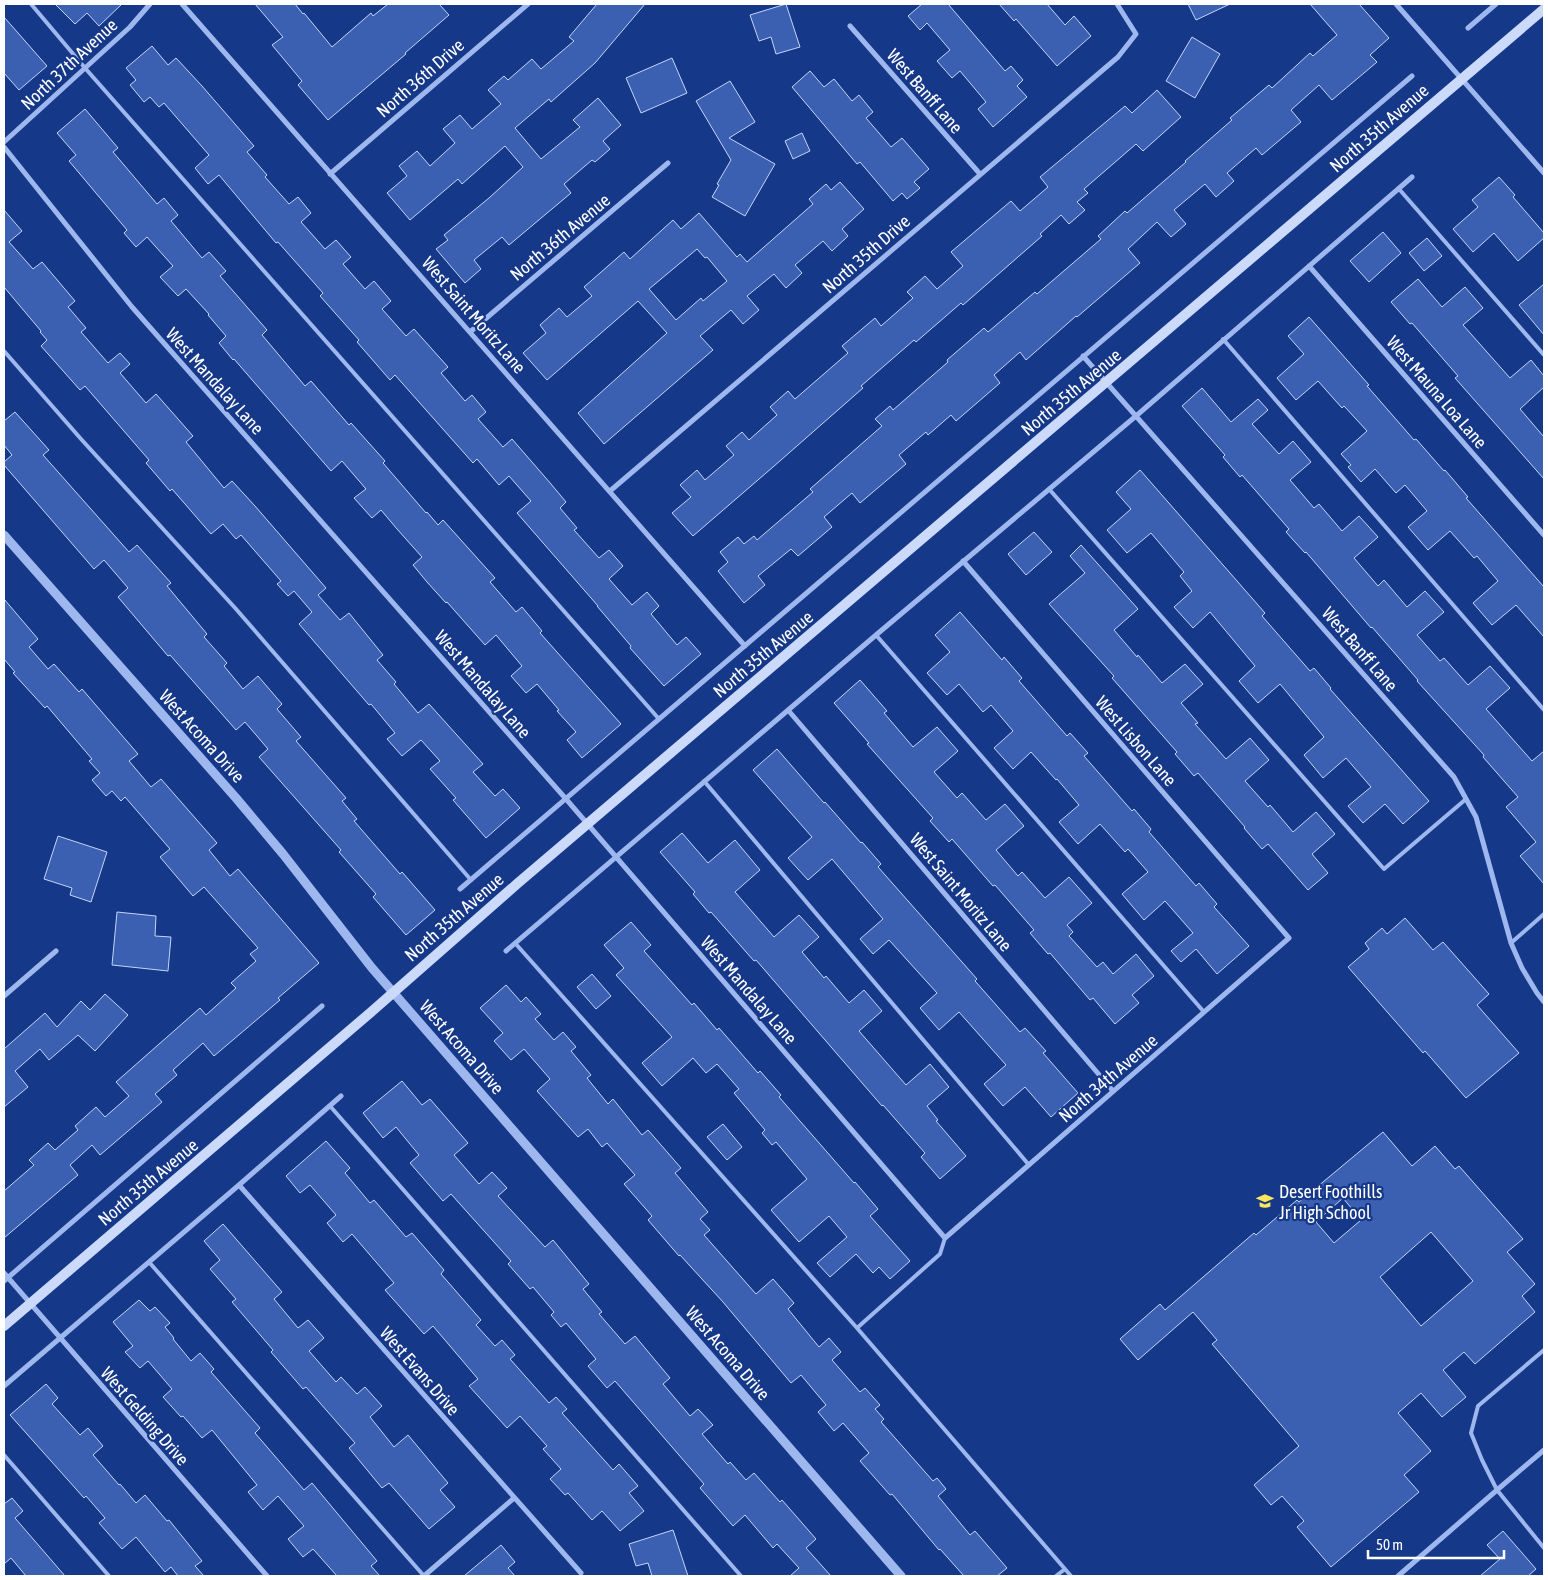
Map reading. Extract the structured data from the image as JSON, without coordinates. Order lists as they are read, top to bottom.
{
  "streets": {
    "main road": ["North 35th Avenue"],
    "street": [
      "North 37th Avenue",
      "North 36th Drive",
      "West Banff Lane",
      "North 36th Avenue",
      "North 35th Drive",
      "West Saint Moritz Lane",
      "West Mandalay Lane",
      "West Mauna Loa Lane",
      "West Acoma Drive",
      "West Lisbon Lane",
      "North 34th Avenue",
      "West Evans Drive",
      "West Gelding Drive"
    ]
  },
  "crossings": [
    ["North 36th Drive", "West Saint Moritz Lane"],
    ["West Banff Lane", "North 35th Avenue"],
    ["West Banff Lane", "North 35th Drive"],
    ["North 35th Avenue", "West Saint Moritz Lane"],
    ["North 35th Avenue", "West Mandalay Lane"],
    ["North 35th Avenue", "West Acoma Drive"],
    ["North 35th Avenue", "West Gelding Drive"],
    ["North 36th Avenue", "West Saint Moritz Lane"],
    ["North 35th Drive", "West Saint Moritz Lane"],
    ["West Saint Moritz Lane", "North 34th Avenue"],
    ["West Mandalay Lane", "North 34th Avenue"],
    ["West Lisbon Lane", "North 34th Avenue"]
  ],
  "places": {
    "school or university": ["Desert Foothills Jr High School"]
  },
  "scale_bar": "50 m"
}
